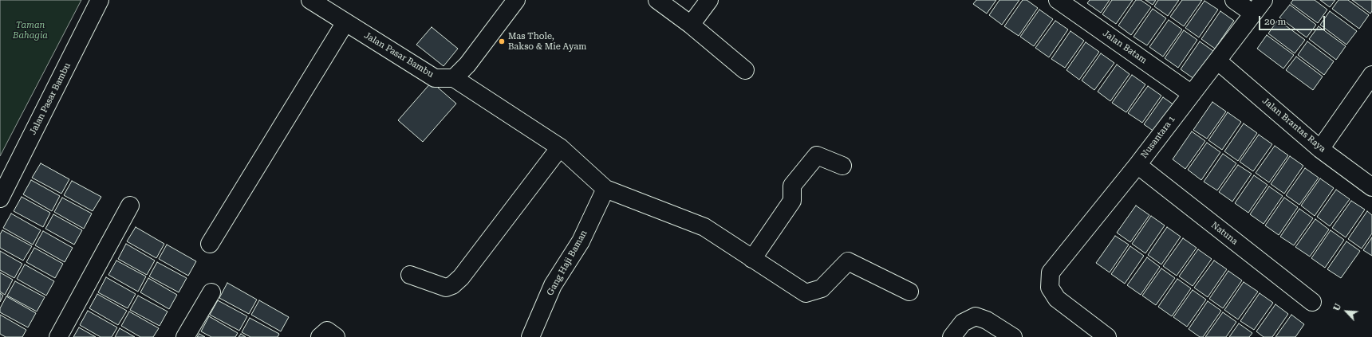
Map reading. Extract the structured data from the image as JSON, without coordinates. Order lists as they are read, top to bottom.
{
  "streets": {
    "street": [
      "Jalan Batam",
      "Jalan Pasar Bambu",
      "Jalan Brantas Raya",
      "Nusantara 1",
      "Natuna",
      "Gang Haji Baman"
    ]
  },
  "crossings": [
    ["Jalan Batam", "Nusantara 1"],
    ["Jalan Brantas Raya", "Nusantara 1"],
    ["Nusantara 1", "Natuna"]
  ],
  "parks": ["Taman Bahagia"],
  "places": ["Mas Thole, Bakso & Mie Ayam"],
  "scale_bar": "20 m",
  "north": "top left"
}
